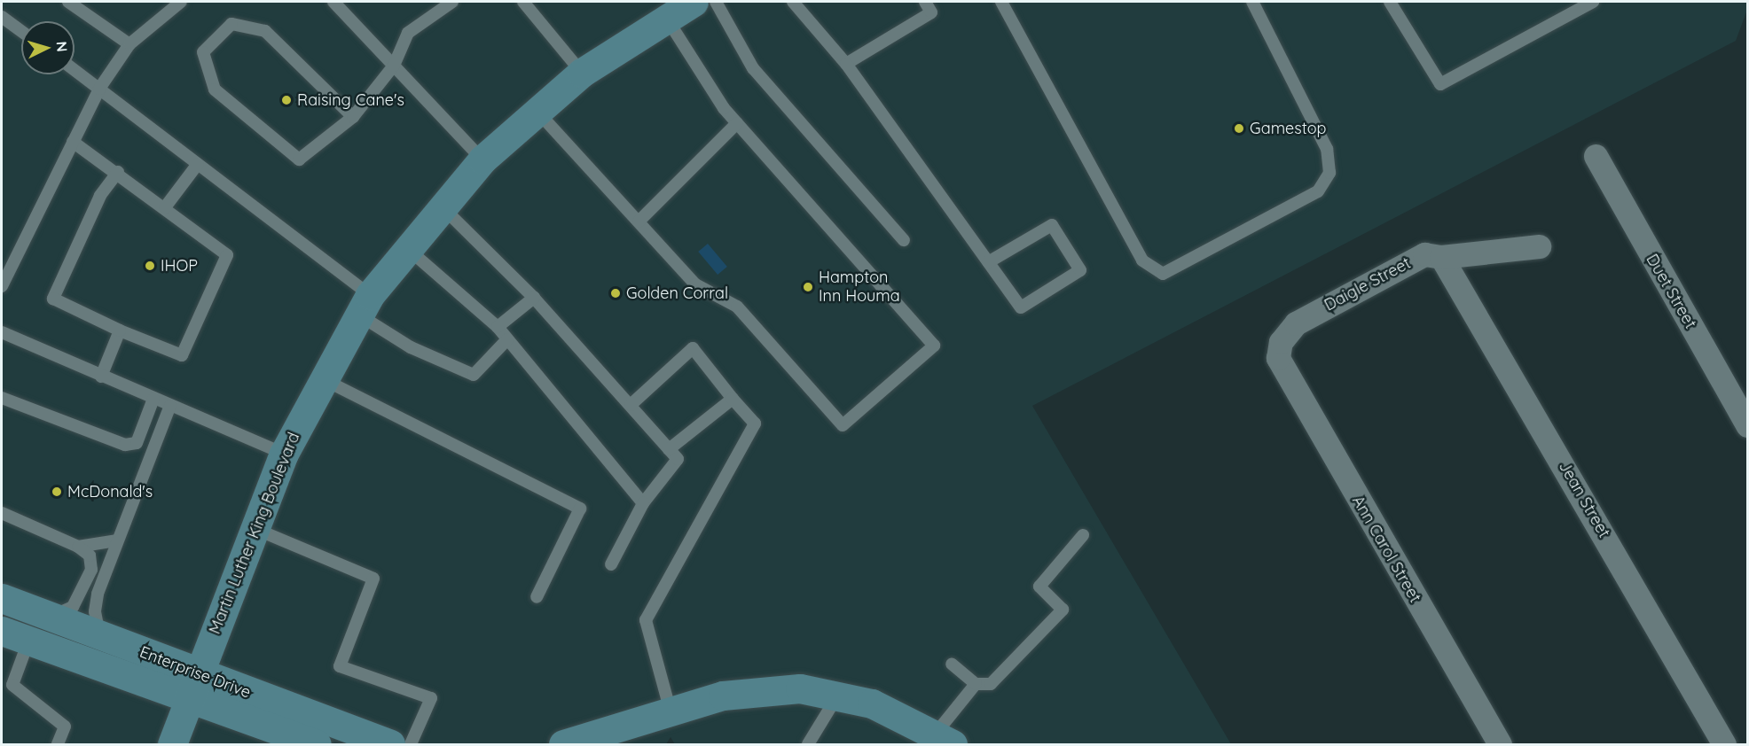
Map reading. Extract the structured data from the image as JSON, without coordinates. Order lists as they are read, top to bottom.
{
  "streets": {
    "street": [
      "Daigle Street",
      "Duet Street",
      "Jean Street",
      "Martin Luther King Boulevard",
      "Ann Carol Street",
      "Enterprise Drive"
    ]
  },
  "crossings": [
    ["Daigle Street", "Jean Street"],
    ["Daigle Street", "Ann Carol Street"],
    ["Martin Luther King Boulevard", "Enterprise Drive"]
  ],
  "places": [
    "Raising Cane's",
    "Gamestop",
    "IHOP",
    "Hampton Inn Houma",
    "Golden Corral",
    "McDonald's"
  ],
  "north": "right"
}
